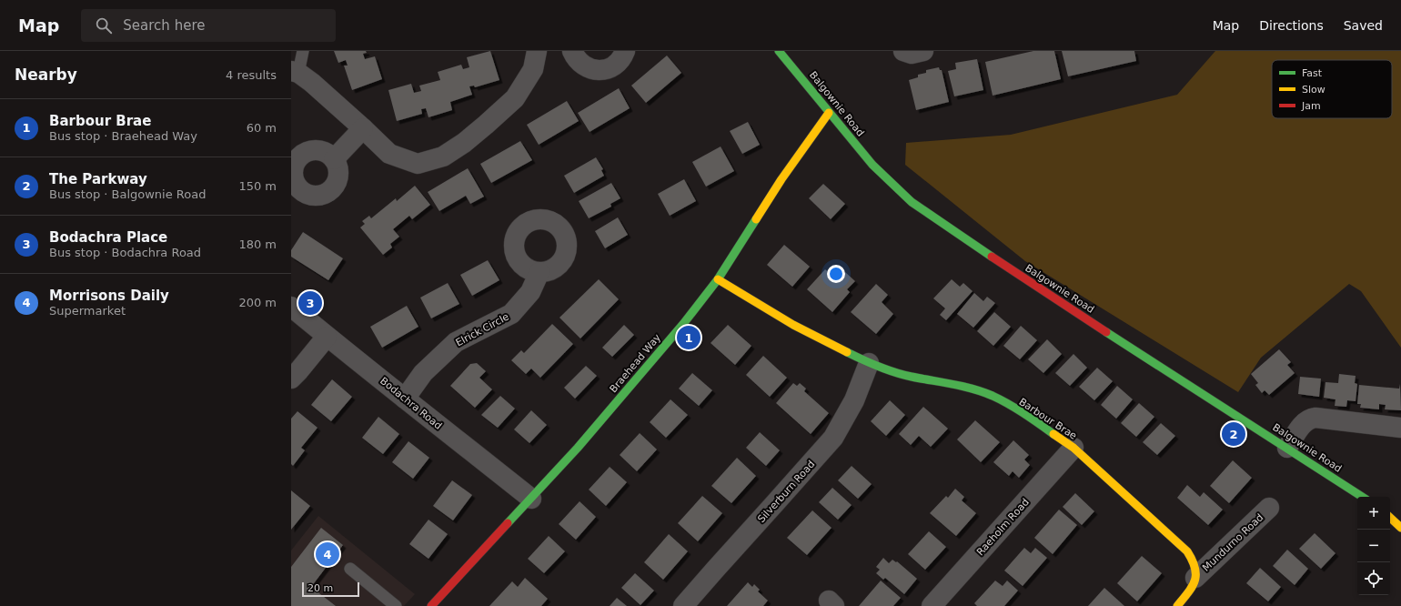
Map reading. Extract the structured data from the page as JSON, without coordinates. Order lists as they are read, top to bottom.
{
  "streets": {
    "street": [
      "Balgownie Road",
      "Elrick Circle",
      "Braehead Way",
      "Bodachra Road",
      "Barbour Brae",
      "Silverburn Road",
      "Raeholm Road",
      "Mundurno Road"
    ]
  },
  "crossings": [
    ["Balgownie Road", "Braehead Way"],
    ["Elrick Circle", "Bodachra Road"],
    ["Braehead Way", "Bodachra Road"],
    ["Braehead Way", "Barbour Brae"],
    ["Barbour Brae", "Silverburn Road"],
    ["Barbour Brae", "Raeholm Road"],
    ["Barbour Brae", "Mundurno Road"]
  ],
  "legend": ["Fast", "Slow", "Jam"],
  "scale_bar": "20 m",
  "page": {
    "header": "Map",
    "search": "Search here",
    "nav": ["Map", "Directions", "Saved"],
    "heading": ["Nearby", "4 results"],
    "list": [
      {
        "mark": "1",
        "name": "Barbour Brae",
        "note": "Bus stop · Braehead Way",
        "value": "60 m"
      },
      {
        "mark": "2",
        "name": "The Parkway",
        "note": "Bus stop · Balgownie Road",
        "value": "150 m"
      },
      {
        "mark": "3",
        "name": "Bodachra Place",
        "note": "Bus stop · Bodachra Road",
        "value": "180 m"
      },
      {
        "mark": "4",
        "name": "Morrisons Daily",
        "note": "Supermarket",
        "value": "200 m"
      }
    ],
    "pins": [
      "3",
      "1",
      "2",
      "4"
    ],
    "map_buttons": ["+", "−"],
    "scale": "20 m"
  }
}
